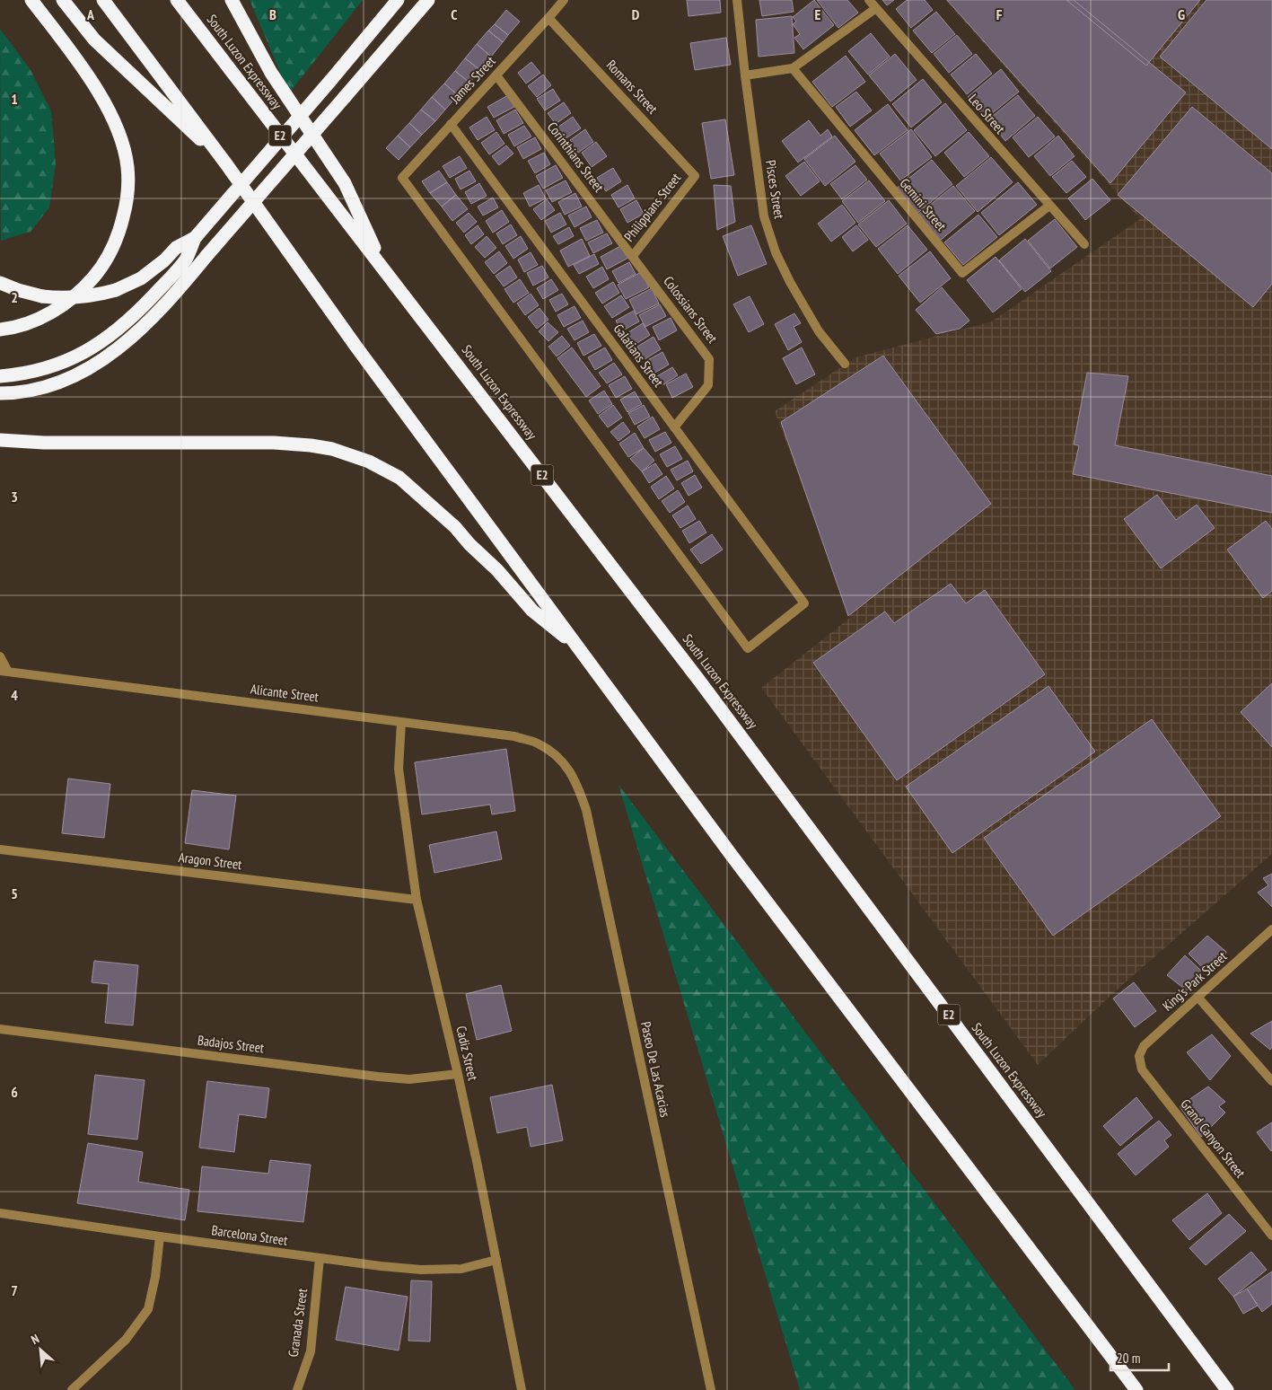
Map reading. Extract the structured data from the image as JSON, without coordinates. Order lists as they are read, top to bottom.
{
  "streets": {
    "highway": ["South Luzon Expressway", "E2"],
    "street": [
      "James Street",
      "Romans Street",
      "Leo Street",
      "Corinthians Street",
      "Pisces Street",
      "Gemini Street",
      "Philippians Street",
      "Colossians Street",
      "Galatians Street",
      "Alicante Street",
      "Aragon Street",
      "King's Park Street",
      "Badajos Street",
      "Cadiz Street",
      "Paseo De Las Acacias",
      "Grand Canyon Street",
      "Barcelona Street",
      "Granada Street"
    ]
  },
  "crossings": [
    ["James Street", "Romans Street"],
    ["James Street", "Corinthians Street"],
    ["James Street", "Galatians Street"],
    ["Romans Street", "Philippians Street"],
    ["Leo Street", "Gemini Street"],
    ["Corinthians Street", "Philippians Street"],
    ["Corinthians Street", "Colossians Street"],
    ["Philippians Street", "Colossians Street"],
    ["Colossians Street", "Galatians Street"],
    ["Alicante Street", "Cadiz Street"],
    ["Alicante Street", "Paseo De Las Acacias"],
    ["Aragon Street", "Cadiz Street"],
    ["King's Park Street", "Grand Canyon Street"],
    ["Badajos Street", "Cadiz Street"],
    ["Cadiz Street", "Barcelona Street"],
    ["Barcelona Street", "Granada Street"]
  ],
  "scale_bar": "20 m",
  "north": "top left",
  "grid": {
    "columns": [
      "A",
      "B",
      "C",
      "D",
      "E",
      "F",
      "G"
    ],
    "rows": [
      "1",
      "2",
      "3",
      "4",
      "5",
      "6",
      "7"
    ]
  }
}
